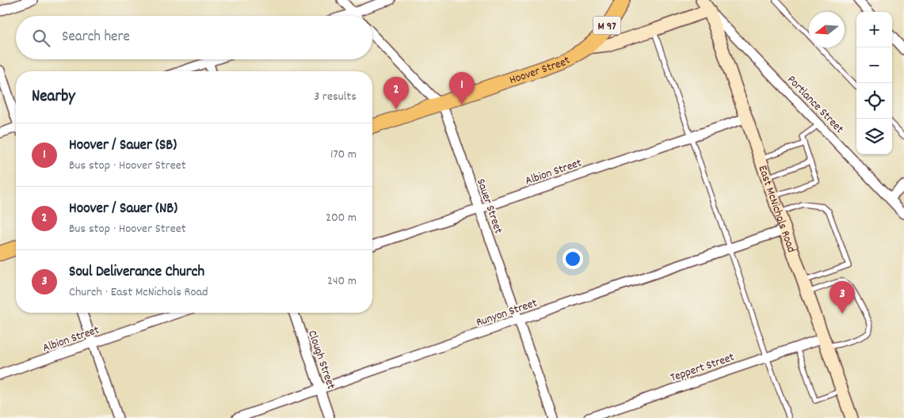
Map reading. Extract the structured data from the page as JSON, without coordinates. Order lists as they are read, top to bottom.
{
  "streets": {
    "main road": ["M 97", "Hoover Street"],
    "street": [
      "Portlance Street",
      "Albion Street",
      "Sauer Street",
      "East McNichols Road",
      "Runyon Street",
      "Clough Street",
      "Teppert Street"
    ]
  },
  "crossings": [
    ["M 97", "Hoover Street"],
    ["Hoover Street", "Portlance Street"],
    ["Hoover Street", "Sauer Street"],
    ["Hoover Street", "East McNichols Road"],
    ["Portlance Street", "East McNichols Road"],
    ["Albion Street", "Sauer Street"],
    ["Albion Street", "East McNichols Road"],
    ["Sauer Street", "Runyon Street"],
    ["East McNichols Road", "Runyon Street"],
    ["East McNichols Road", "Teppert Street"],
    ["Runyon Street", "Clough Street"]
  ],
  "north": "left",
  "page": {
    "map_buttons": ["+", "−"],
    "search": "Search here",
    "heading": ["Nearby", "3 results"],
    "pins": ["1", "2", "3"],
    "list": [
      {
        "mark": "1",
        "name": "Hoover / Sauer (SB)",
        "note": "Bus stop · Hoover Street",
        "value": "170 m"
      },
      {
        "mark": "2",
        "name": "Hoover / Sauer (NB)",
        "note": "Bus stop · Hoover Street",
        "value": "200 m"
      },
      {
        "mark": "3",
        "name": "Soul Deliverance Church",
        "note": "Church · East McNichols Road",
        "value": "240 m"
      }
    ]
  }
}
